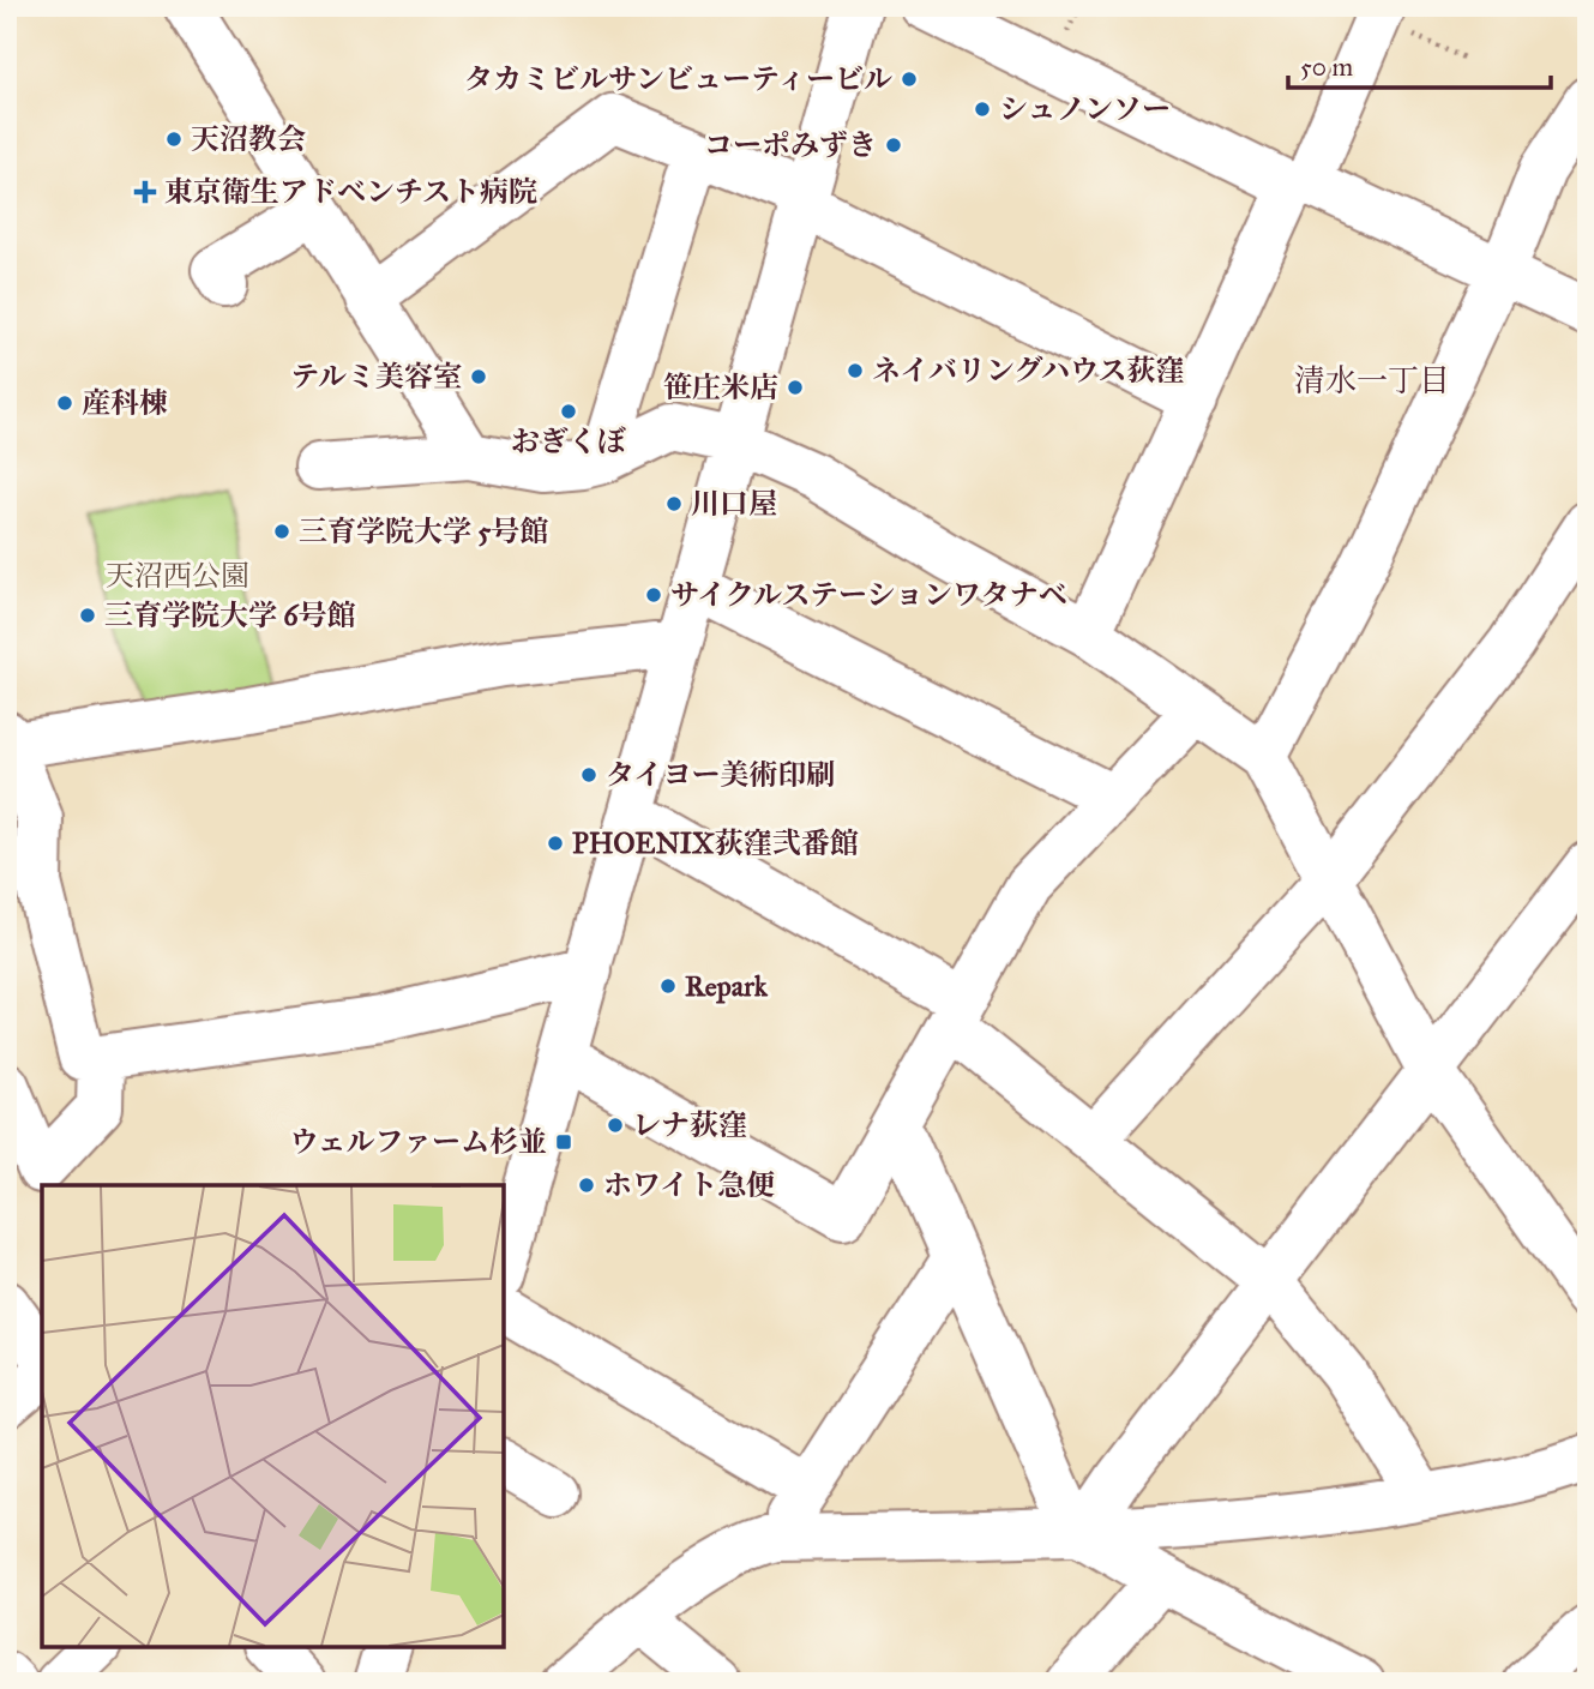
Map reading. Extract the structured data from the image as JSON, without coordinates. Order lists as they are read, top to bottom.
{
  "districts": ["清水一丁目"],
  "parks": ["天沼西公園"],
  "places": {
    "other": [
      "タカミビルサンビューティービル",
      "シュノンソー",
      "天沼教会",
      "コーポみずき",
      "ネイバリングハウス荻窪",
      "テルミ美容室",
      "笹庄米店",
      "産科棟",
      "おぎくぼ",
      "川口屋",
      "三育学院大学 5号館",
      "サイクルステーションワタナベ",
      "三育学院大学 6号館",
      "タイヨー美術印刷",
      "PHOENIX荻窪弐番館",
      "Repark",
      "レナ荻窪",
      "ホワイト急便"
    ],
    "health": ["東京衛生アドベンチスト病院"],
    "transit": ["ウェルファーム杉並"]
  },
  "scale_bar": "50 m"
}
